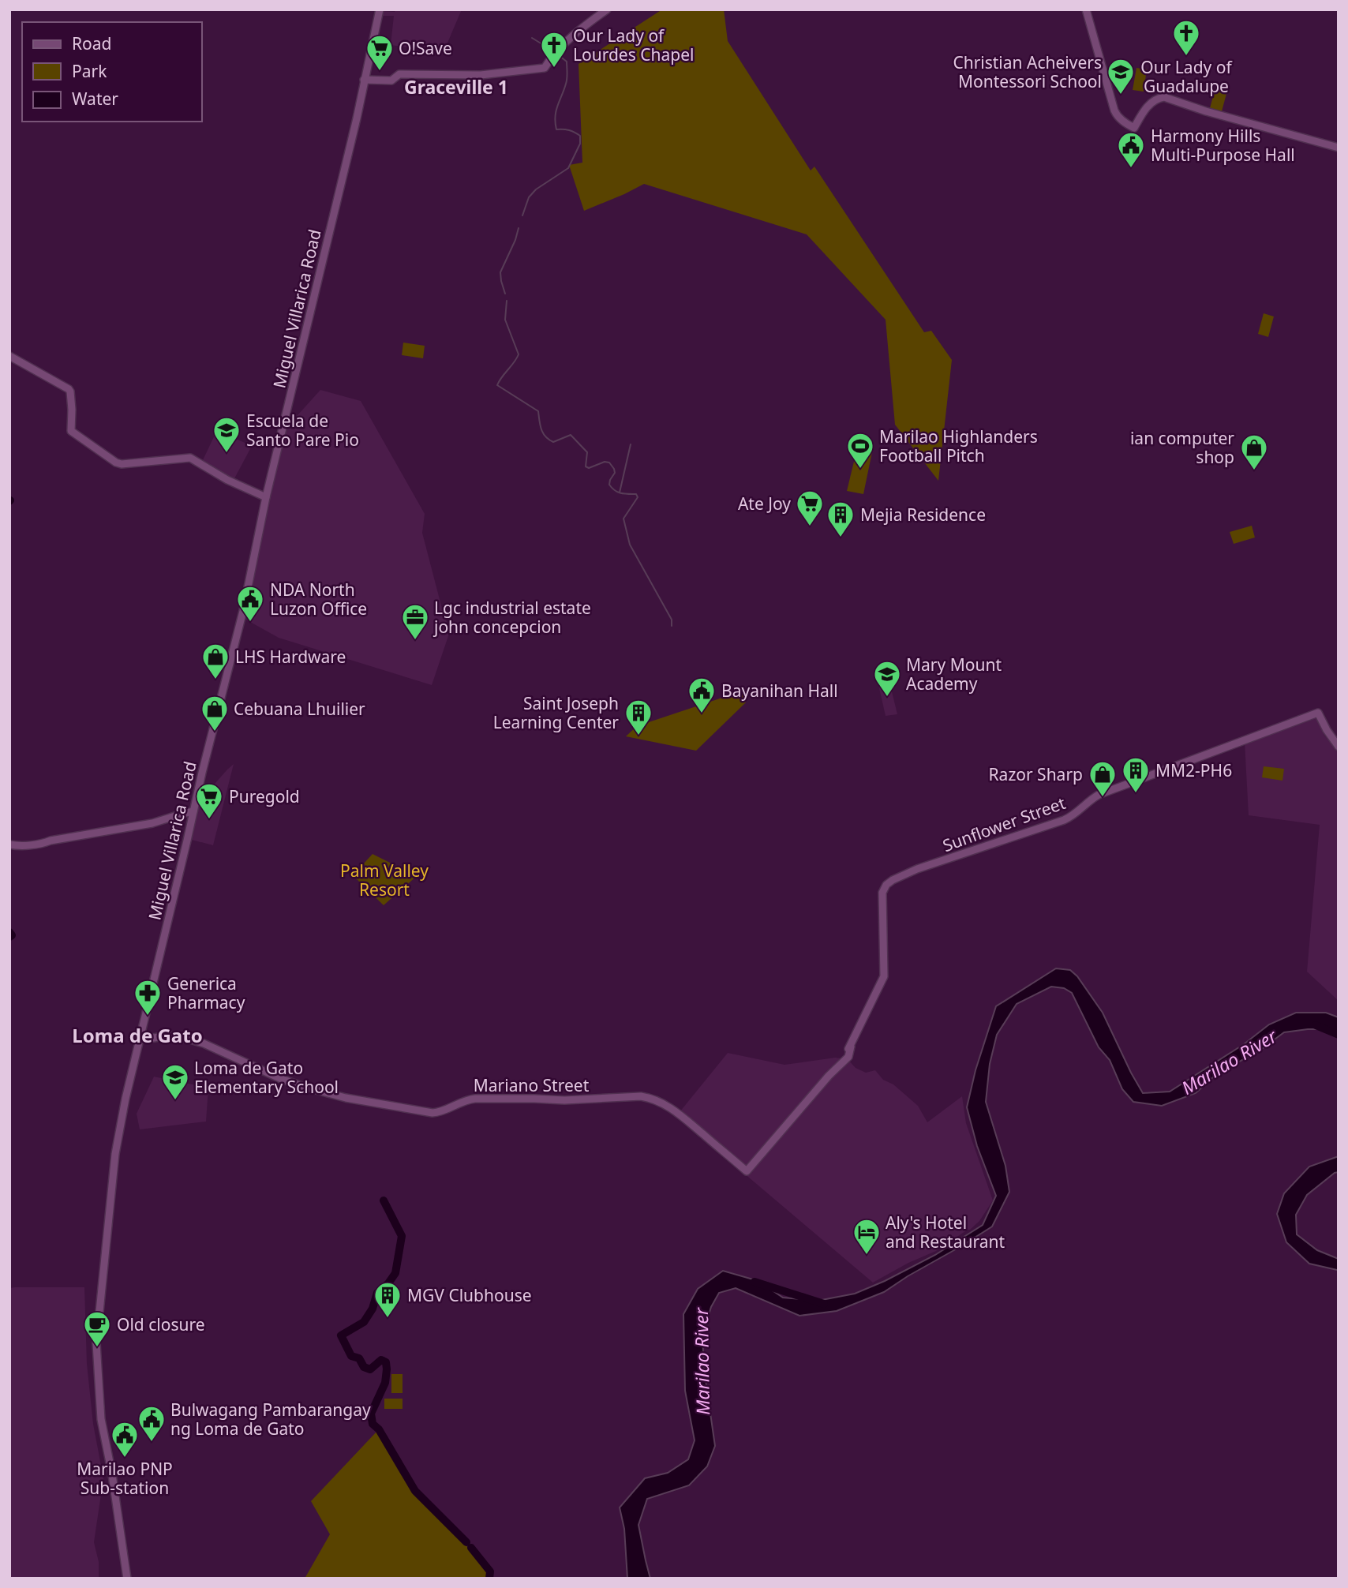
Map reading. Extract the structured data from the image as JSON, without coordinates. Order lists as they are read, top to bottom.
{
  "streets": {
    "main road": ["Miguel Villarica Road", "Sunflower Street", "Mariano Street"]
  },
  "crossings": [
    ["Miguel Villarica Road", "Mariano Street"],
    ["Sunflower Street", "Mariano Street"]
  ],
  "districts": ["Graceville 1", "Loma de Gato"],
  "water": ["Marilao River"],
  "parks": ["Palm Valley Resort"],
  "places": {
    "church": ["Our Lady of Guadalupe", "Our Lady of Lourdes Chapel"],
    "supermarket": ["O!Save", "Ate Joy", "Puregold"],
    "school or university": [
      "Christian Acheivers Montessori School",
      "Escuela de Santo Pare Pio",
      "Mary Mount Academy",
      "Loma de Gato Elementary School"
    ],
    "public building": [
      "Harmony Hills Multi-Purpose Hall",
      "NDA North Luzon Office",
      "Bayanihan Hall",
      "Bulwagang Pambarangay ng Loma de Gato",
      "Marilao PNP Sub-station"
    ],
    "sports": ["Marilao Highlanders Football Pitch"],
    "shop": [
      "ian computer shop",
      "LHS Hardware",
      "Cebuana Lhuilier",
      "Razor Sharp"
    ],
    "building": [
      "Mejia Residence",
      "Saint Joseph Learning Center",
      "MM2-PH6",
      "MGV Clubhouse"
    ],
    "office": ["Lgc industrial estate john concepcion"],
    "pharmacy": ["Generica Pharmacy"],
    "hotel": ["Aly's Hotel and Restaurant"],
    "cafe": ["Old closure"]
  },
  "legend": ["Road", "Park", "Water"]
}
